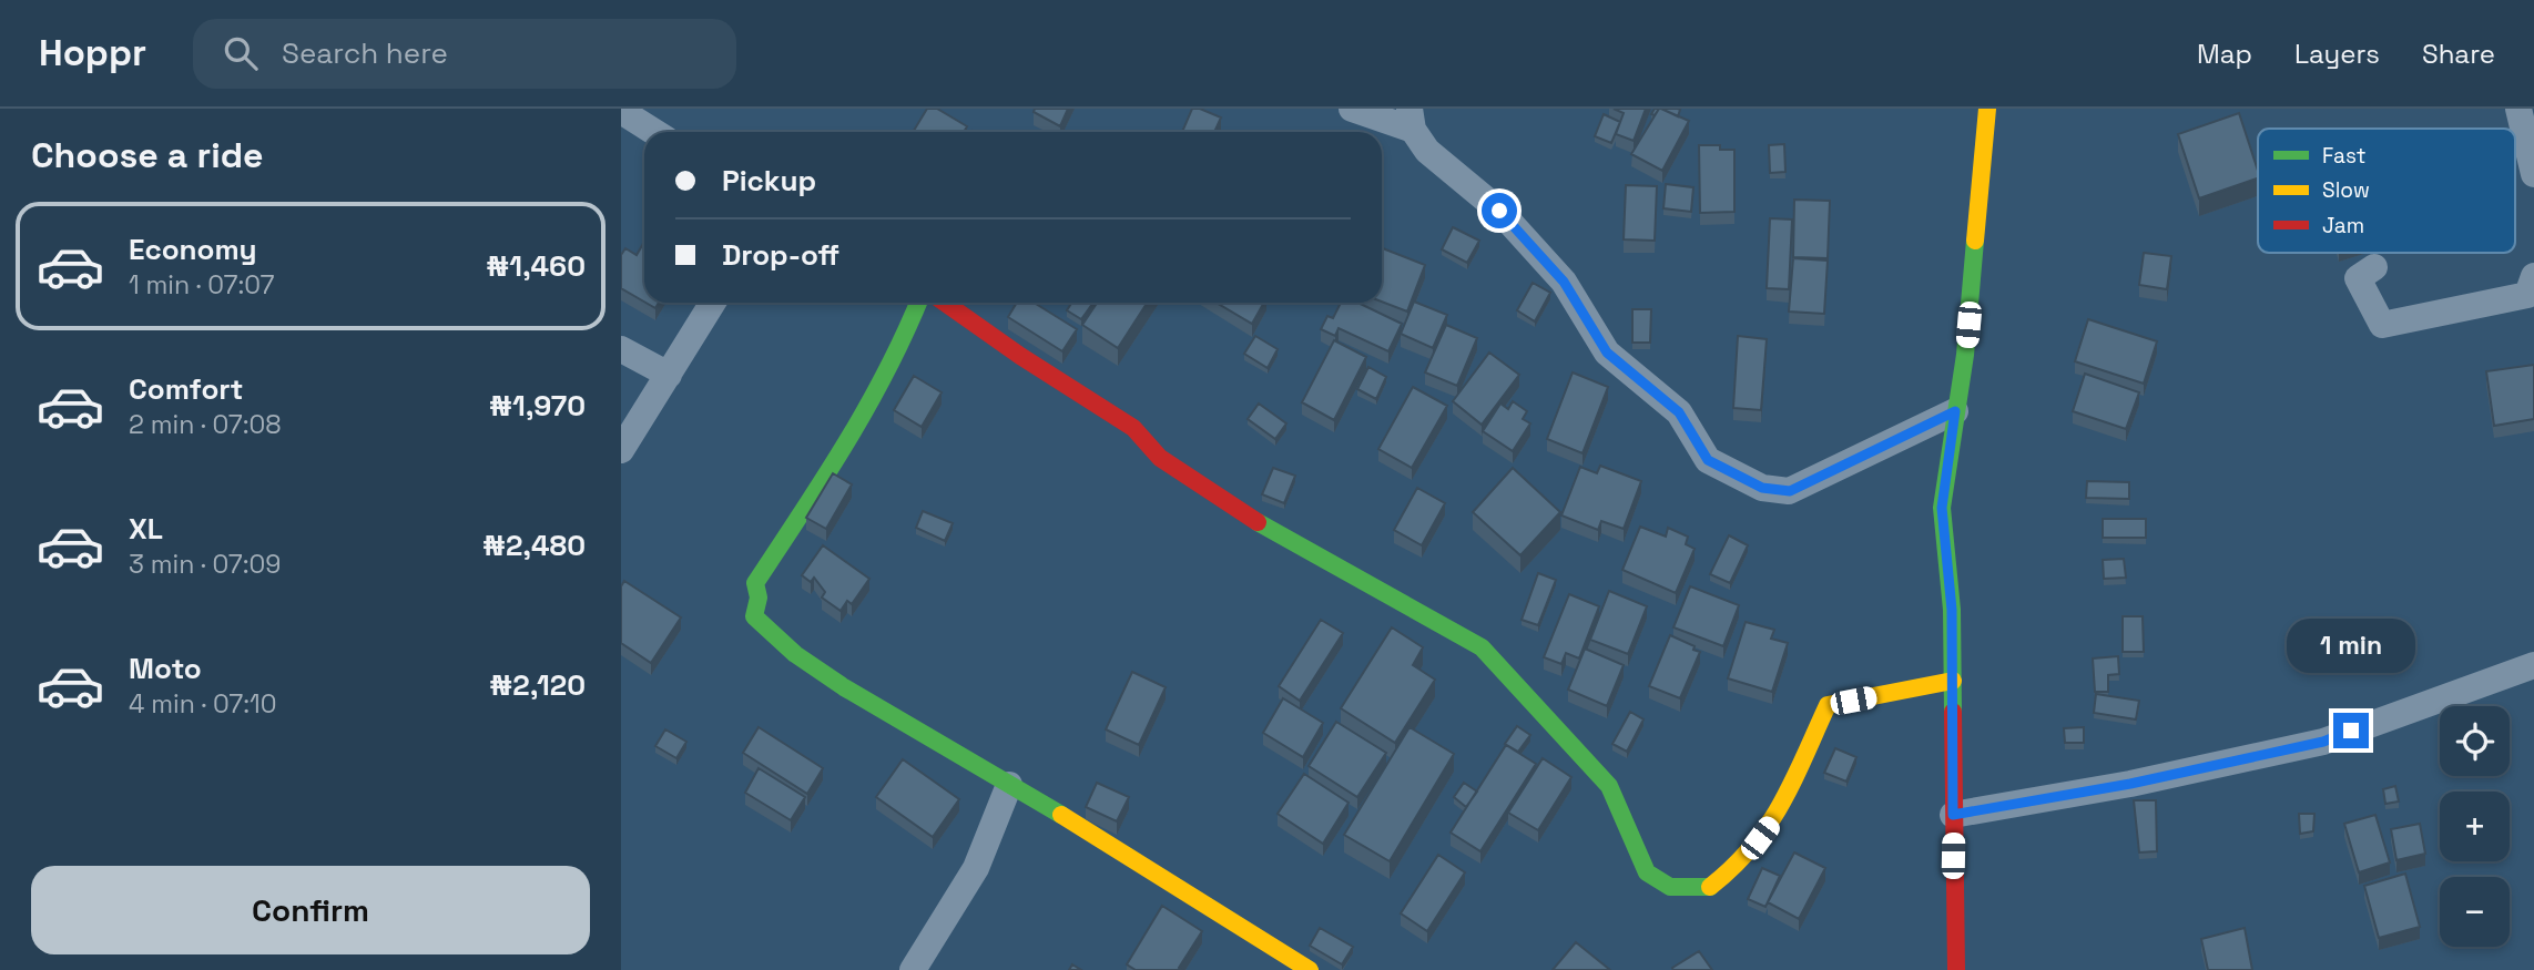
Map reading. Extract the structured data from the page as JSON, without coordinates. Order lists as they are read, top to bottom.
{
  "legend": ["Fast", "Slow", "Jam"],
  "page": {
    "header": "Hoppr",
    "search": "Search here",
    "nav": ["Map", "Layers", "Share"],
    "heading": "Choose a ride",
    "banner": ["Pickup", "Drop-off"],
    "list": [
      {
        "name": "Economy",
        "note": "1 min · 07:07",
        "value": "₦1,460"
      },
      {
        "name": "Comfort",
        "note": "2 min · 07:08",
        "value": "₦1,970"
      },
      {
        "name": "XL",
        "note": "3 min · 07:09",
        "value": "₦2,480"
      },
      {
        "name": "Moto",
        "note": "4 min · 07:10",
        "value": "₦2,120"
      }
    ],
    "bubble": "1 min",
    "map_buttons": ["+", "−"],
    "buttons": "Confirm"
  }
}
